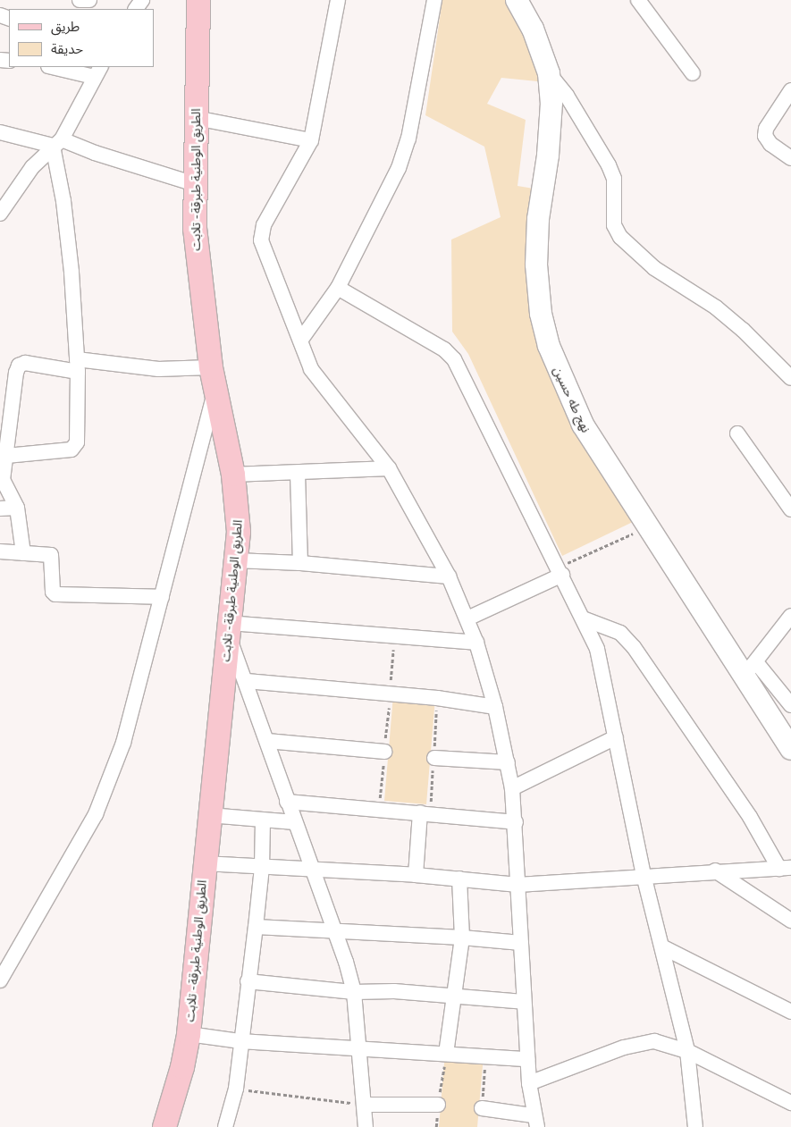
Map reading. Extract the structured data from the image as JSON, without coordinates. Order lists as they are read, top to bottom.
{
  "streets": {
    "main road": ["الطريق الوطنية طبرقة - تلابت", "نهج طه حسين"]
  },
  "legend": ["طريق", "حديقة"]
}
